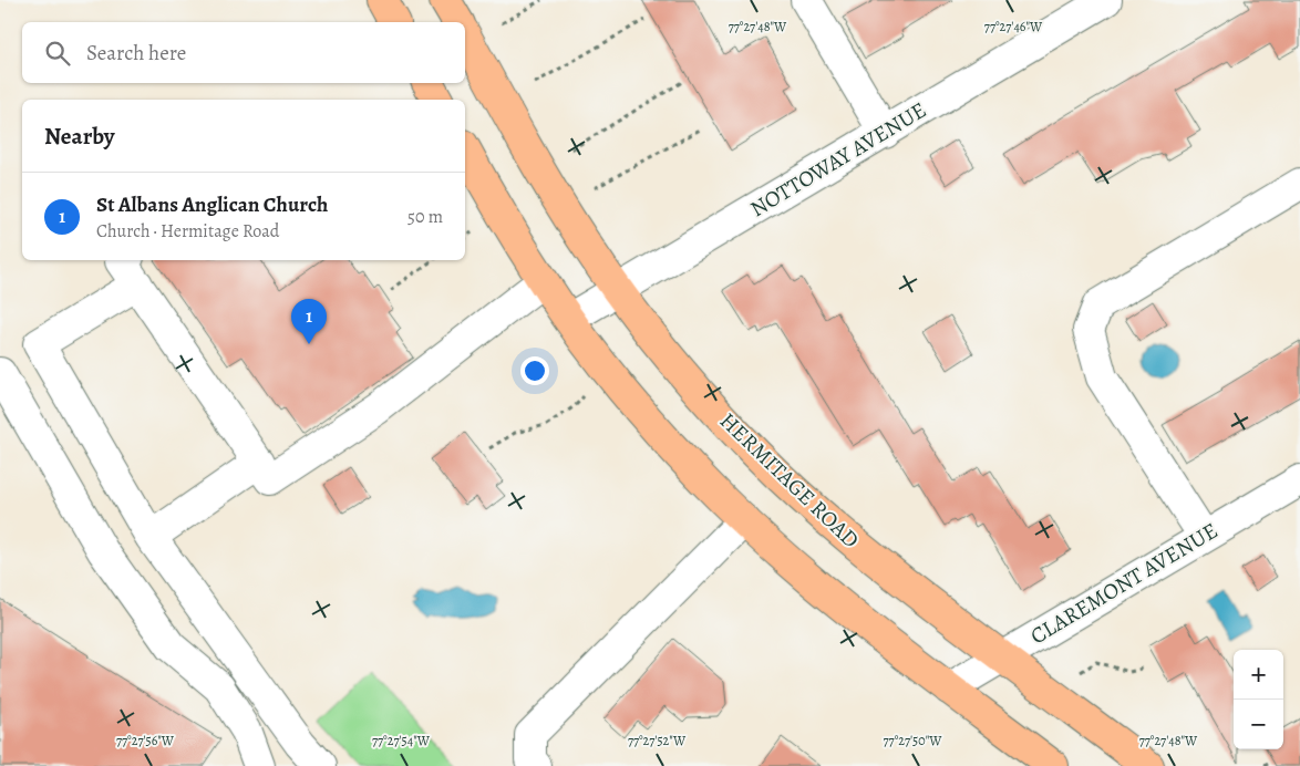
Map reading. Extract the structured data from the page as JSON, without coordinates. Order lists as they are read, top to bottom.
{
  "streets": {
    "main road": ["HERMITAGE ROAD"],
    "street": ["NOTTOWAY AVENUE", "CLAREMONT AVENUE"]
  },
  "crossings": [
    ["NOTTOWAY AVENUE", "HERMITAGE ROAD"],
    ["HERMITAGE ROAD", "CLAREMONT AVENUE"]
  ],
  "page": {
    "search": "Search here",
    "heading": "Nearby",
    "list": [
      {
        "mark": "1",
        "name": "St Albans Anglican Church",
        "note": "Church · Hermitage Road",
        "value": "50 m"
      }
    ],
    "pins": "1",
    "map_buttons": ["+", "−"]
  },
  "coordinates": [
    "77°27'48\"W",
    "77°27'46\"W",
    "77°27'56\"W",
    "77°27'54\"W",
    "77°27'52\"W",
    "77°27'50\"W"
  ]
}
